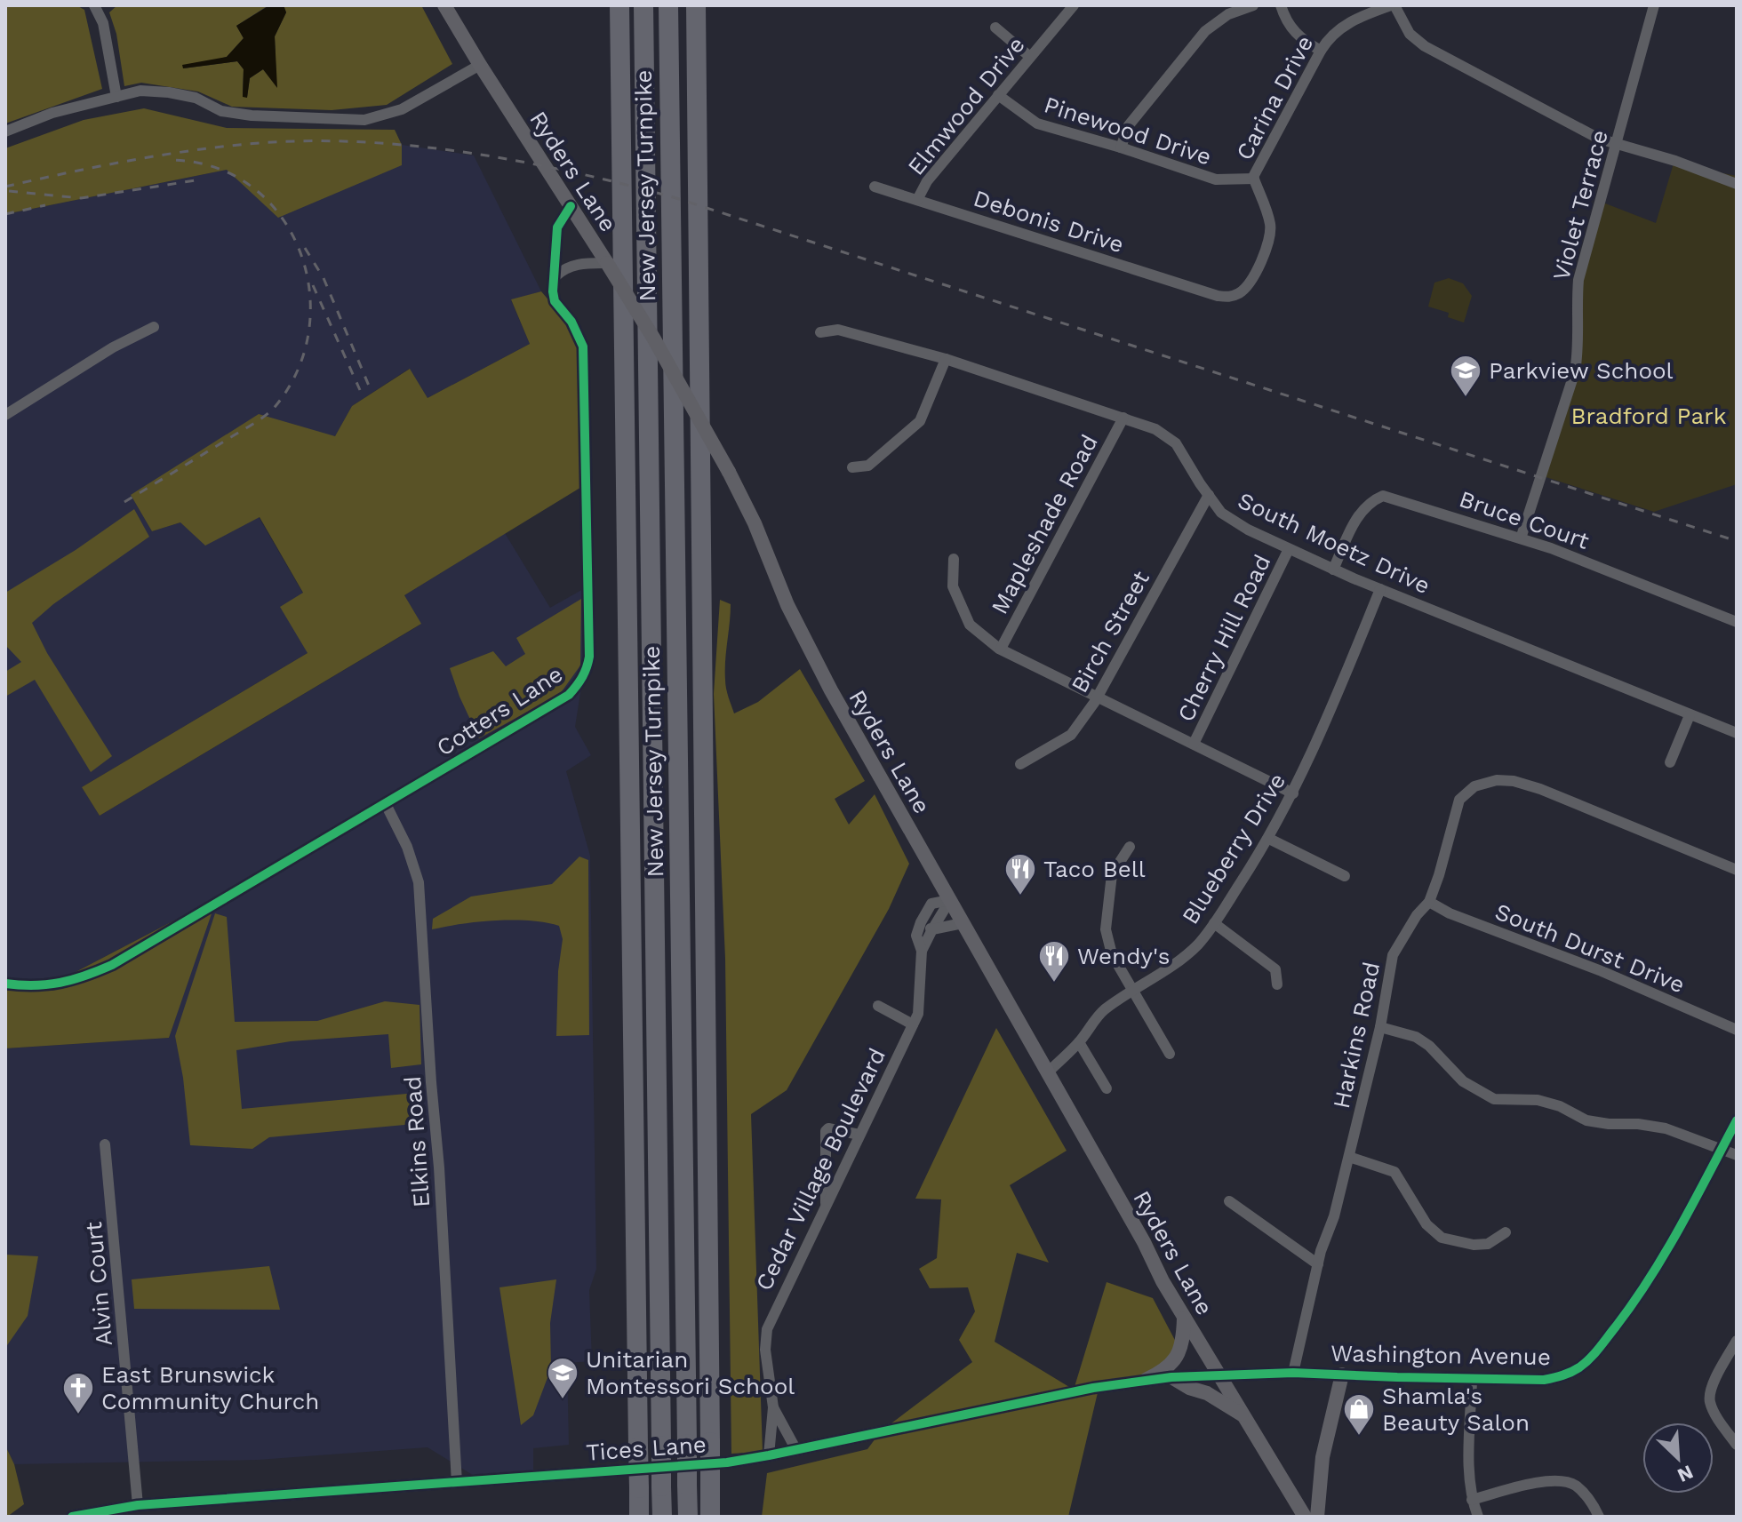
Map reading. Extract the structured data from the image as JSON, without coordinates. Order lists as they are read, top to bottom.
{
  "streets": {
    "highway": ["New Jersey Turnpike"],
    "main road": ["Ryders Lane"],
    "street": [
      "Carina Drive",
      "Elmwood Drive",
      "Pinewood Drive",
      "Violet Terrace",
      "Debonis Drive",
      "Bruce Court",
      "Mapleshade Road",
      "South Moetz Drive",
      "Birch Street",
      "Cherry Hill Road",
      "Cotters Lane",
      "Blueberry Drive",
      "South Durst Drive",
      "Harkins Road",
      "Elkins Road",
      "Cedar Village Boulevard",
      "Alvin Court",
      "Washington Avenue",
      "Tices Lane"
    ]
  },
  "crossings": [
    ["Carina Drive", "Pinewood Drive"],
    ["Carina Drive", "Debonis Drive"],
    ["Elmwood Drive", "Pinewood Drive"],
    ["Elmwood Drive", "Debonis Drive"],
    ["Ryders Lane", "Cotters Lane"],
    ["Ryders Lane", "Blueberry Drive"],
    ["Ryders Lane", "Cedar Village Boulevard"],
    ["Ryders Lane", "Washington Avenue"],
    ["Ryders Lane", "Tices Lane"],
    ["Violet Terrace", "Bruce Court"],
    ["Bruce Court", "South Moetz Drive"],
    ["Mapleshade Road", "South Moetz Drive"],
    ["South Moetz Drive", "Birch Street"],
    ["South Moetz Drive", "Cherry Hill Road"],
    ["South Moetz Drive", "Blueberry Drive"],
    ["Cotters Lane", "Elkins Road"],
    ["South Durst Drive", "Harkins Road"],
    ["Harkins Road", "Washington Avenue"],
    ["Elkins Road", "Tices Lane"],
    ["Cedar Village Boulevard", "Tices Lane"],
    ["Alvin Court", "Tices Lane"],
    ["Washington Avenue", "Tices Lane"]
  ],
  "parks": ["Bradford Park"],
  "places": {
    "school or university": ["Parkview School", "Unitarian Montessori School"],
    "restaurant": ["Taco Bell", "Wendy's"],
    "church": ["East Brunswick Community Church"],
    "shop": ["Shamla's Beauty Salon"]
  },
  "north": "bottom right"
}
